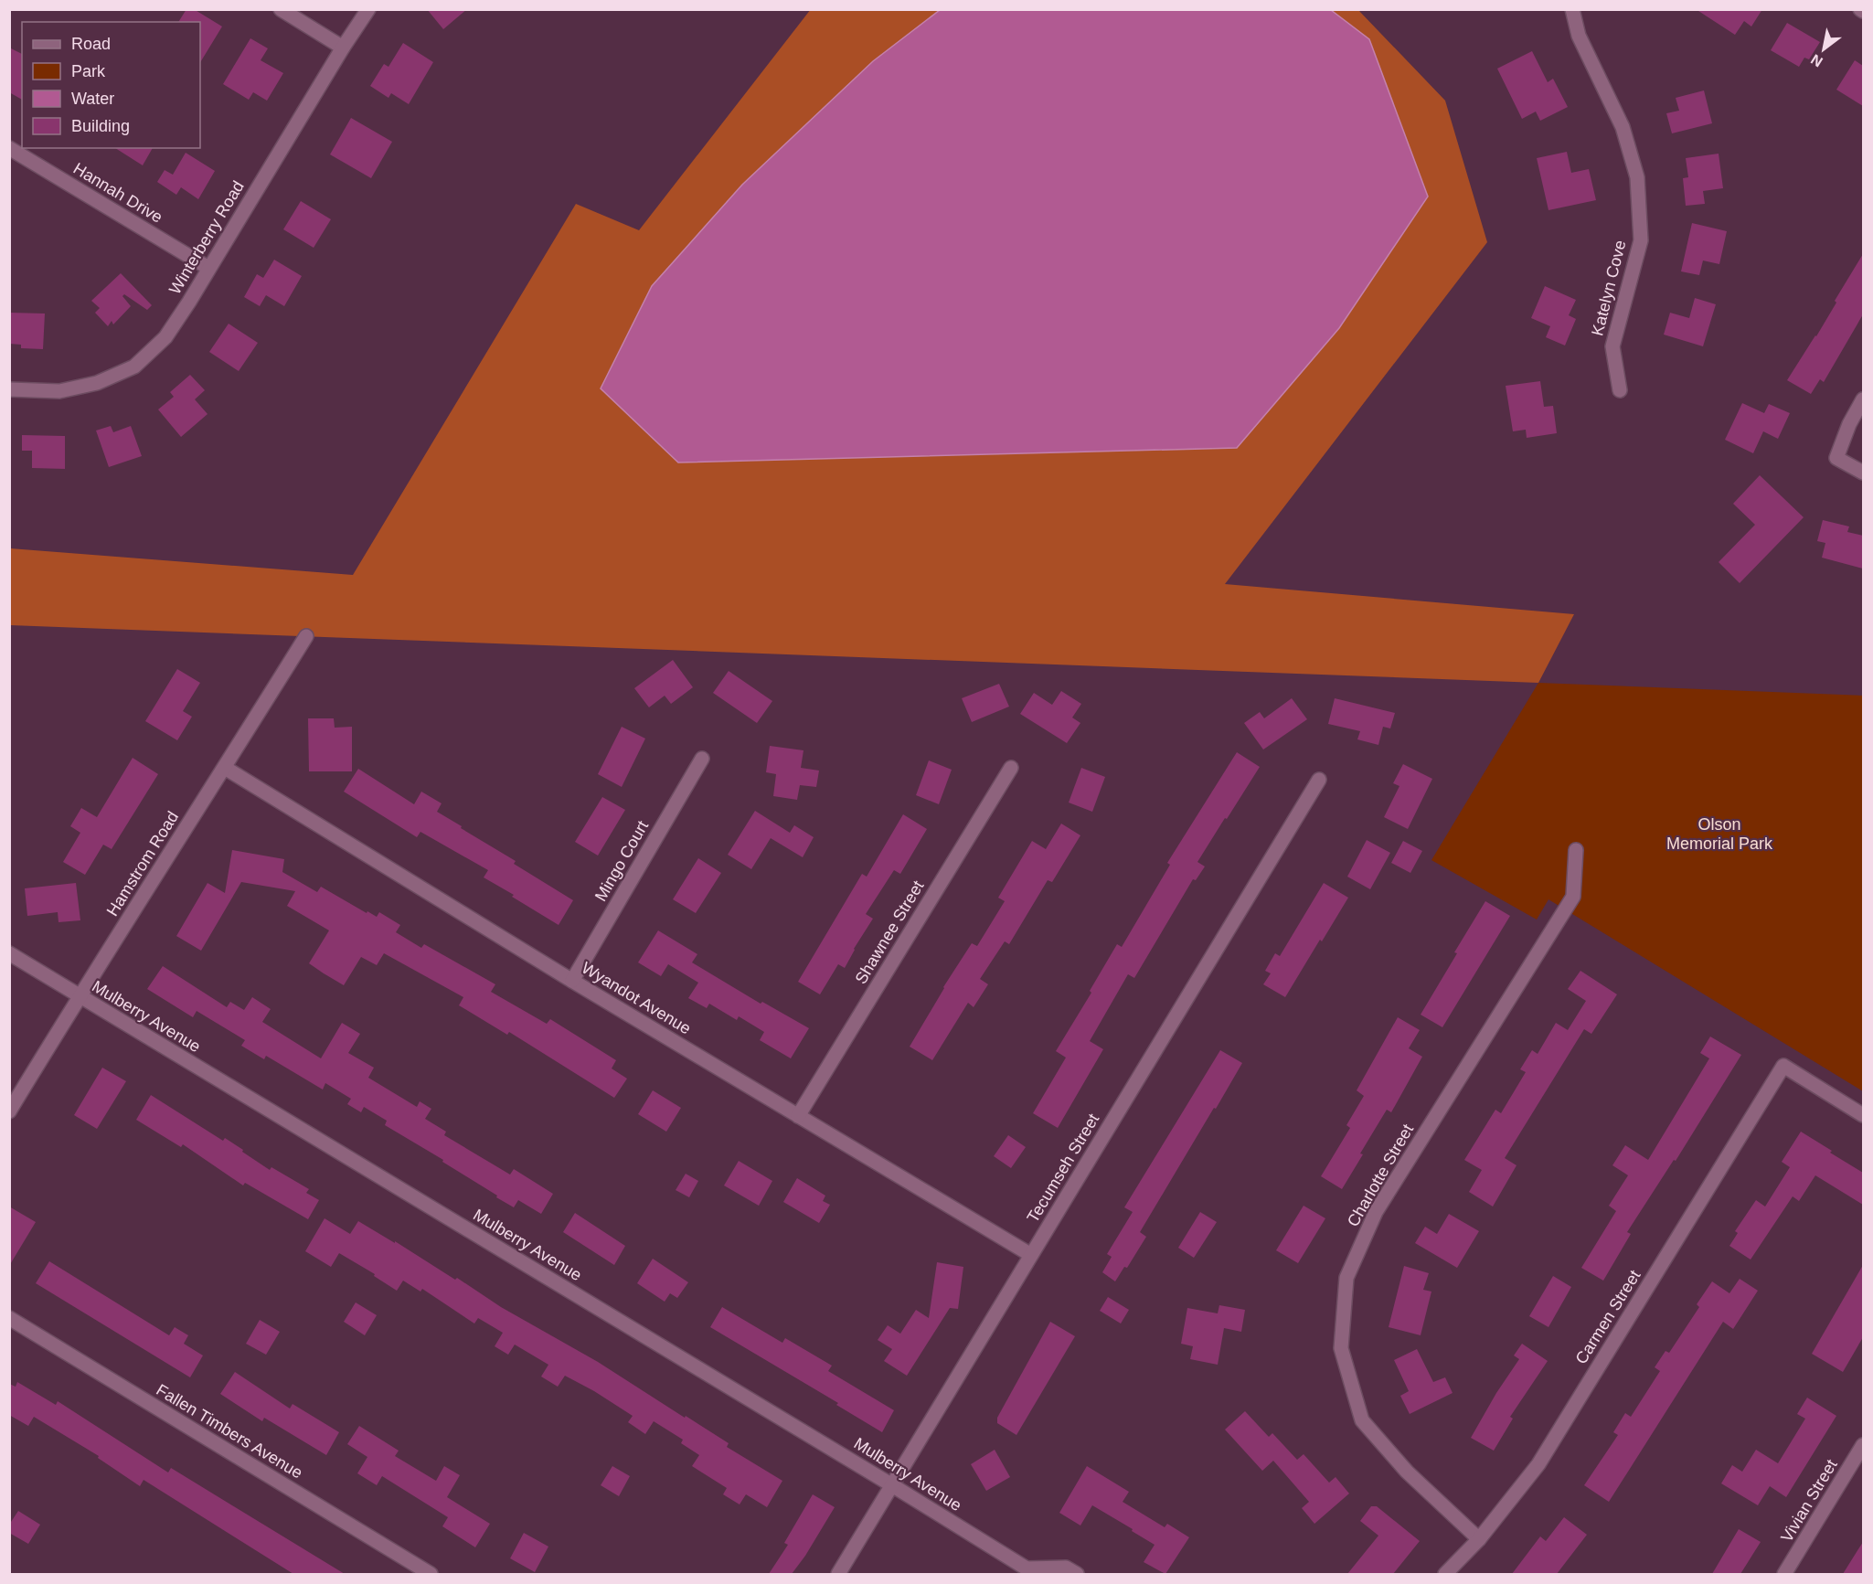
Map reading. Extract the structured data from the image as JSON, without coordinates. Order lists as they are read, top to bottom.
{
  "streets": {
    "street": [
      "Hannah Drive",
      "Winterberry Road",
      "Katelyn Cove",
      "Mingo Court",
      "Hamstrom Road",
      "Shawnee Street",
      "Wyandot Avenue",
      "Mulberry Avenue",
      "Tecumseh Street",
      "Charlotte Street",
      "Carmen Street",
      "Fallen Timbers Avenue",
      "Vivian Street"
    ]
  },
  "crossings": [
    ["Hannah Drive", "Winterberry Road"],
    ["Mingo Court", "Wyandot Avenue"],
    ["Hamstrom Road", "Wyandot Avenue"],
    ["Hamstrom Road", "Mulberry Avenue"],
    ["Shawnee Street", "Wyandot Avenue"],
    ["Wyandot Avenue", "Tecumseh Street"],
    ["Mulberry Avenue", "Tecumseh Street"],
    ["Charlotte Street", "Carmen Street"]
  ],
  "parks": ["Olson Memorial Park"],
  "legend": [
    "Road",
    "Park",
    "Water",
    "Building"
  ],
  "north": "bottom left"
}
